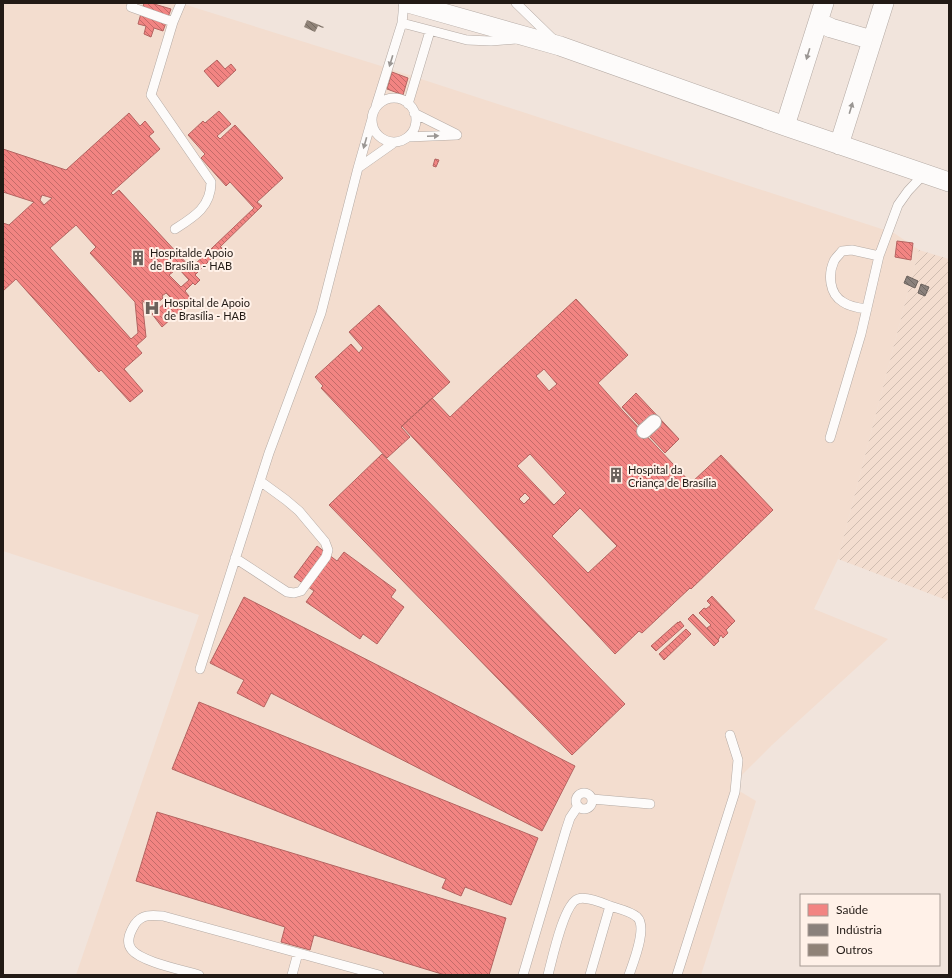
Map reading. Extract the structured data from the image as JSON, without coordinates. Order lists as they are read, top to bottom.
{
  "places": {
    "building": ["Hospitalde Apoio de Brasília - HAB", "Hospital da Criança de Brasília"],
    "hospital": ["Hospital de Apoio de Brasília - HAB"]
  },
  "legend": ["Saúde", "Indústria", "Outros"]
}
